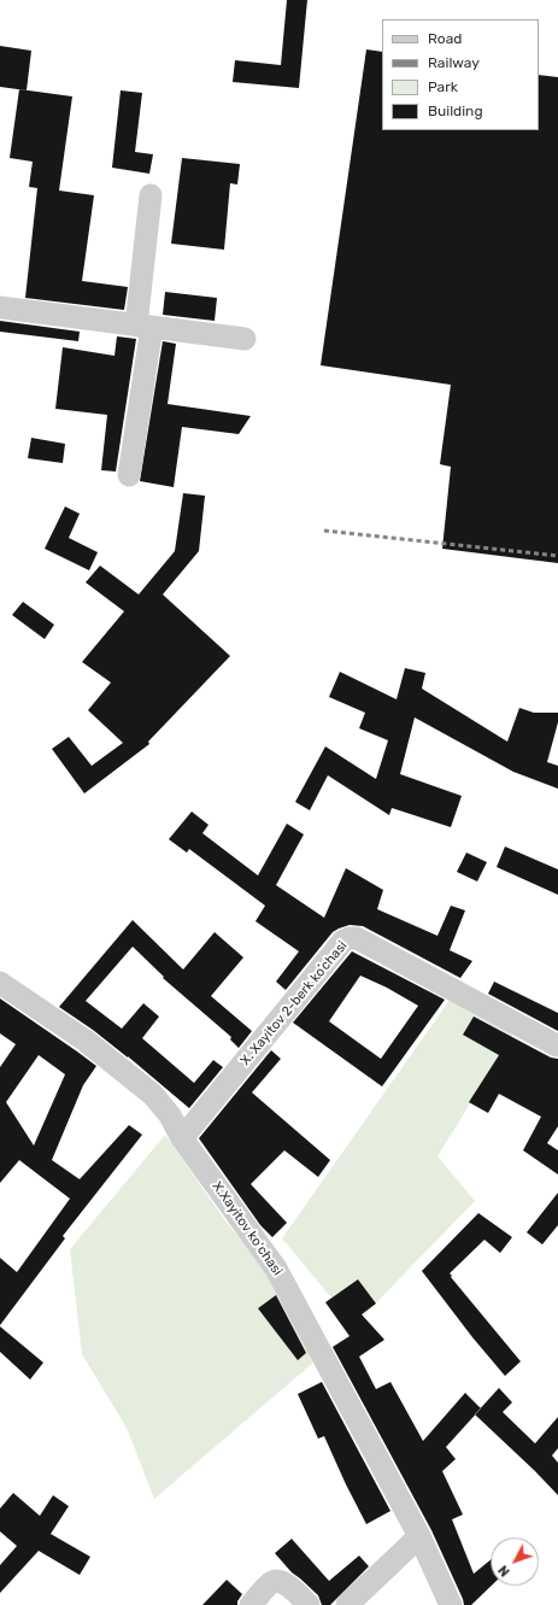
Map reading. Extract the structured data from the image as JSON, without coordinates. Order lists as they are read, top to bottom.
{
  "streets": {
    "street": ["X. Xayitov 2-berk koʼchasi", "X.Xayitov koʻchasi"]
  },
  "crossings": [
    ["X. Xayitov 2-berk koʼchasi", "X.Xayitov koʻchasi"]
  ],
  "legend": [
    "Road",
    "Railway",
    "Park",
    "Building"
  ],
  "north": "bottom left"
}
